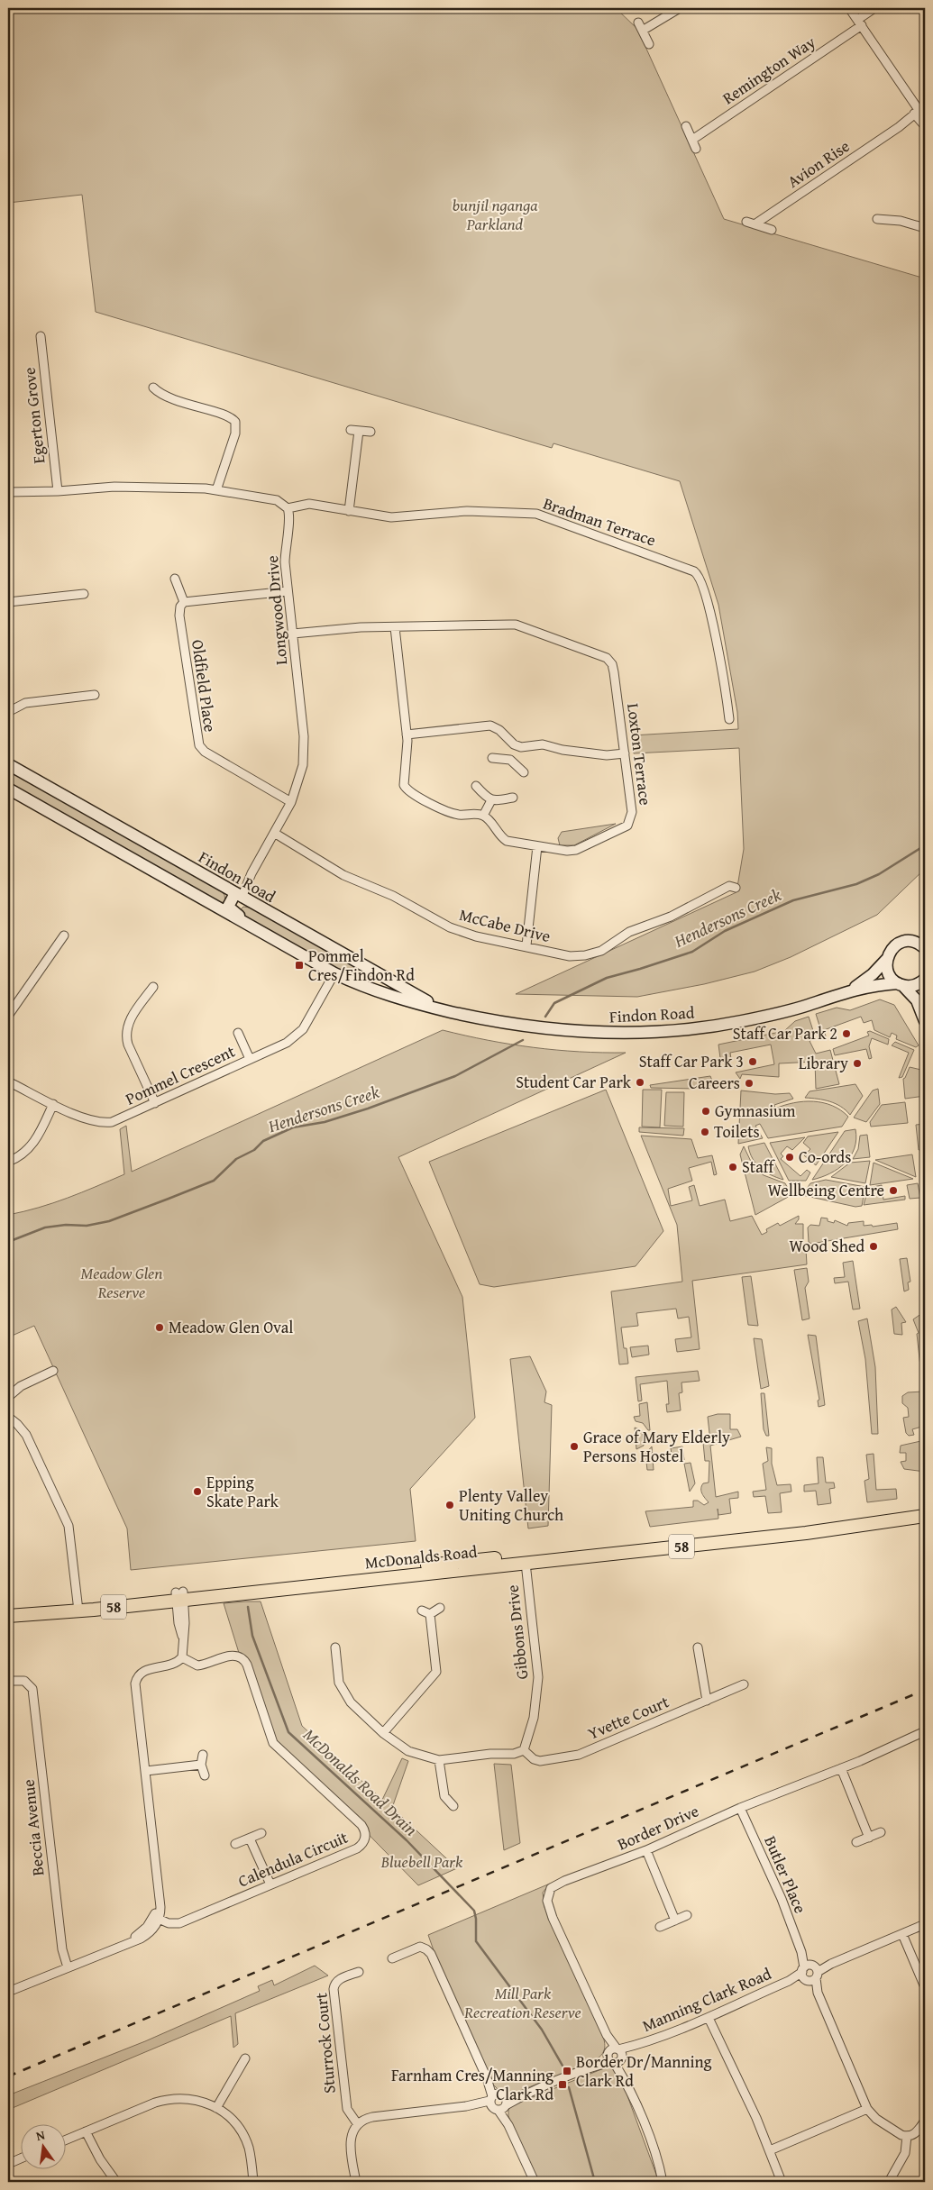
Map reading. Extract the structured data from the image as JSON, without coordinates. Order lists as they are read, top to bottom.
{
  "streets": {
    "main road": ["Findon Road", "58", "McDonalds Road"],
    "street": [
      "Remington Way",
      "Avion Rise",
      "Egerton Grove",
      "Bradman Terrace",
      "Longwood Drive",
      "Oldfield Place",
      "Loxton Terrace",
      "McCabe Drive",
      "Pommel Crescent",
      "Gibbons Drive",
      "Yvette Court",
      "Beccia Avenue",
      "Border Drive",
      "Calendula Circuit",
      "Butler Place",
      "Manning Clark Road",
      "Sturrock Court"
    ]
  },
  "crossings": [
    ["Bradman Terrace", "Longwood Drive"],
    ["Longwood Drive", "Oldfield Place"],
    ["Longwood Drive", "Loxton Terrace"],
    ["Longwood Drive", "Findon Road"],
    ["Longwood Drive", "McCabe Drive"],
    ["Findon Road", "Pommel Crescent"],
    ["McDonalds Road", "Gibbons Drive"],
    ["Gibbons Drive", "Yvette Court"],
    ["Border Drive", "Butler Place"],
    ["Border Drive", "Manning Clark Road"],
    ["Butler Place", "Manning Clark Road"],
    ["Manning Clark Road", "Sturrock Court"]
  ],
  "water": ["Hendersons Creek", "McDonalds Road Drain"],
  "parks": [
    "bunjil nganga Parkland",
    "Meadow Glen Reserve",
    "Bluebell Park",
    "Mill Park Recreation Reserve"
  ],
  "places": {
    "transit": ["Pommel Cres/Findon Rd", "Border Dr/Manning Clark Rd", "Farnham Cres/Manning Clark Rd"],
    "other": [
      "Staff Car Park 2",
      "Staff Car Park 3",
      "Library",
      "Student Car Park",
      "Careers",
      "Gymnasium",
      "Toilets",
      "Co-ords",
      "Staff",
      "Wellbeing Centre",
      "Wood Shed",
      "Meadow Glen Oval",
      "Grace of Mary Elderly Persons Hostel",
      "Epping Skate Park",
      "Plenty Valley Uniting Church"
    ]
  },
  "north": "top"
}
